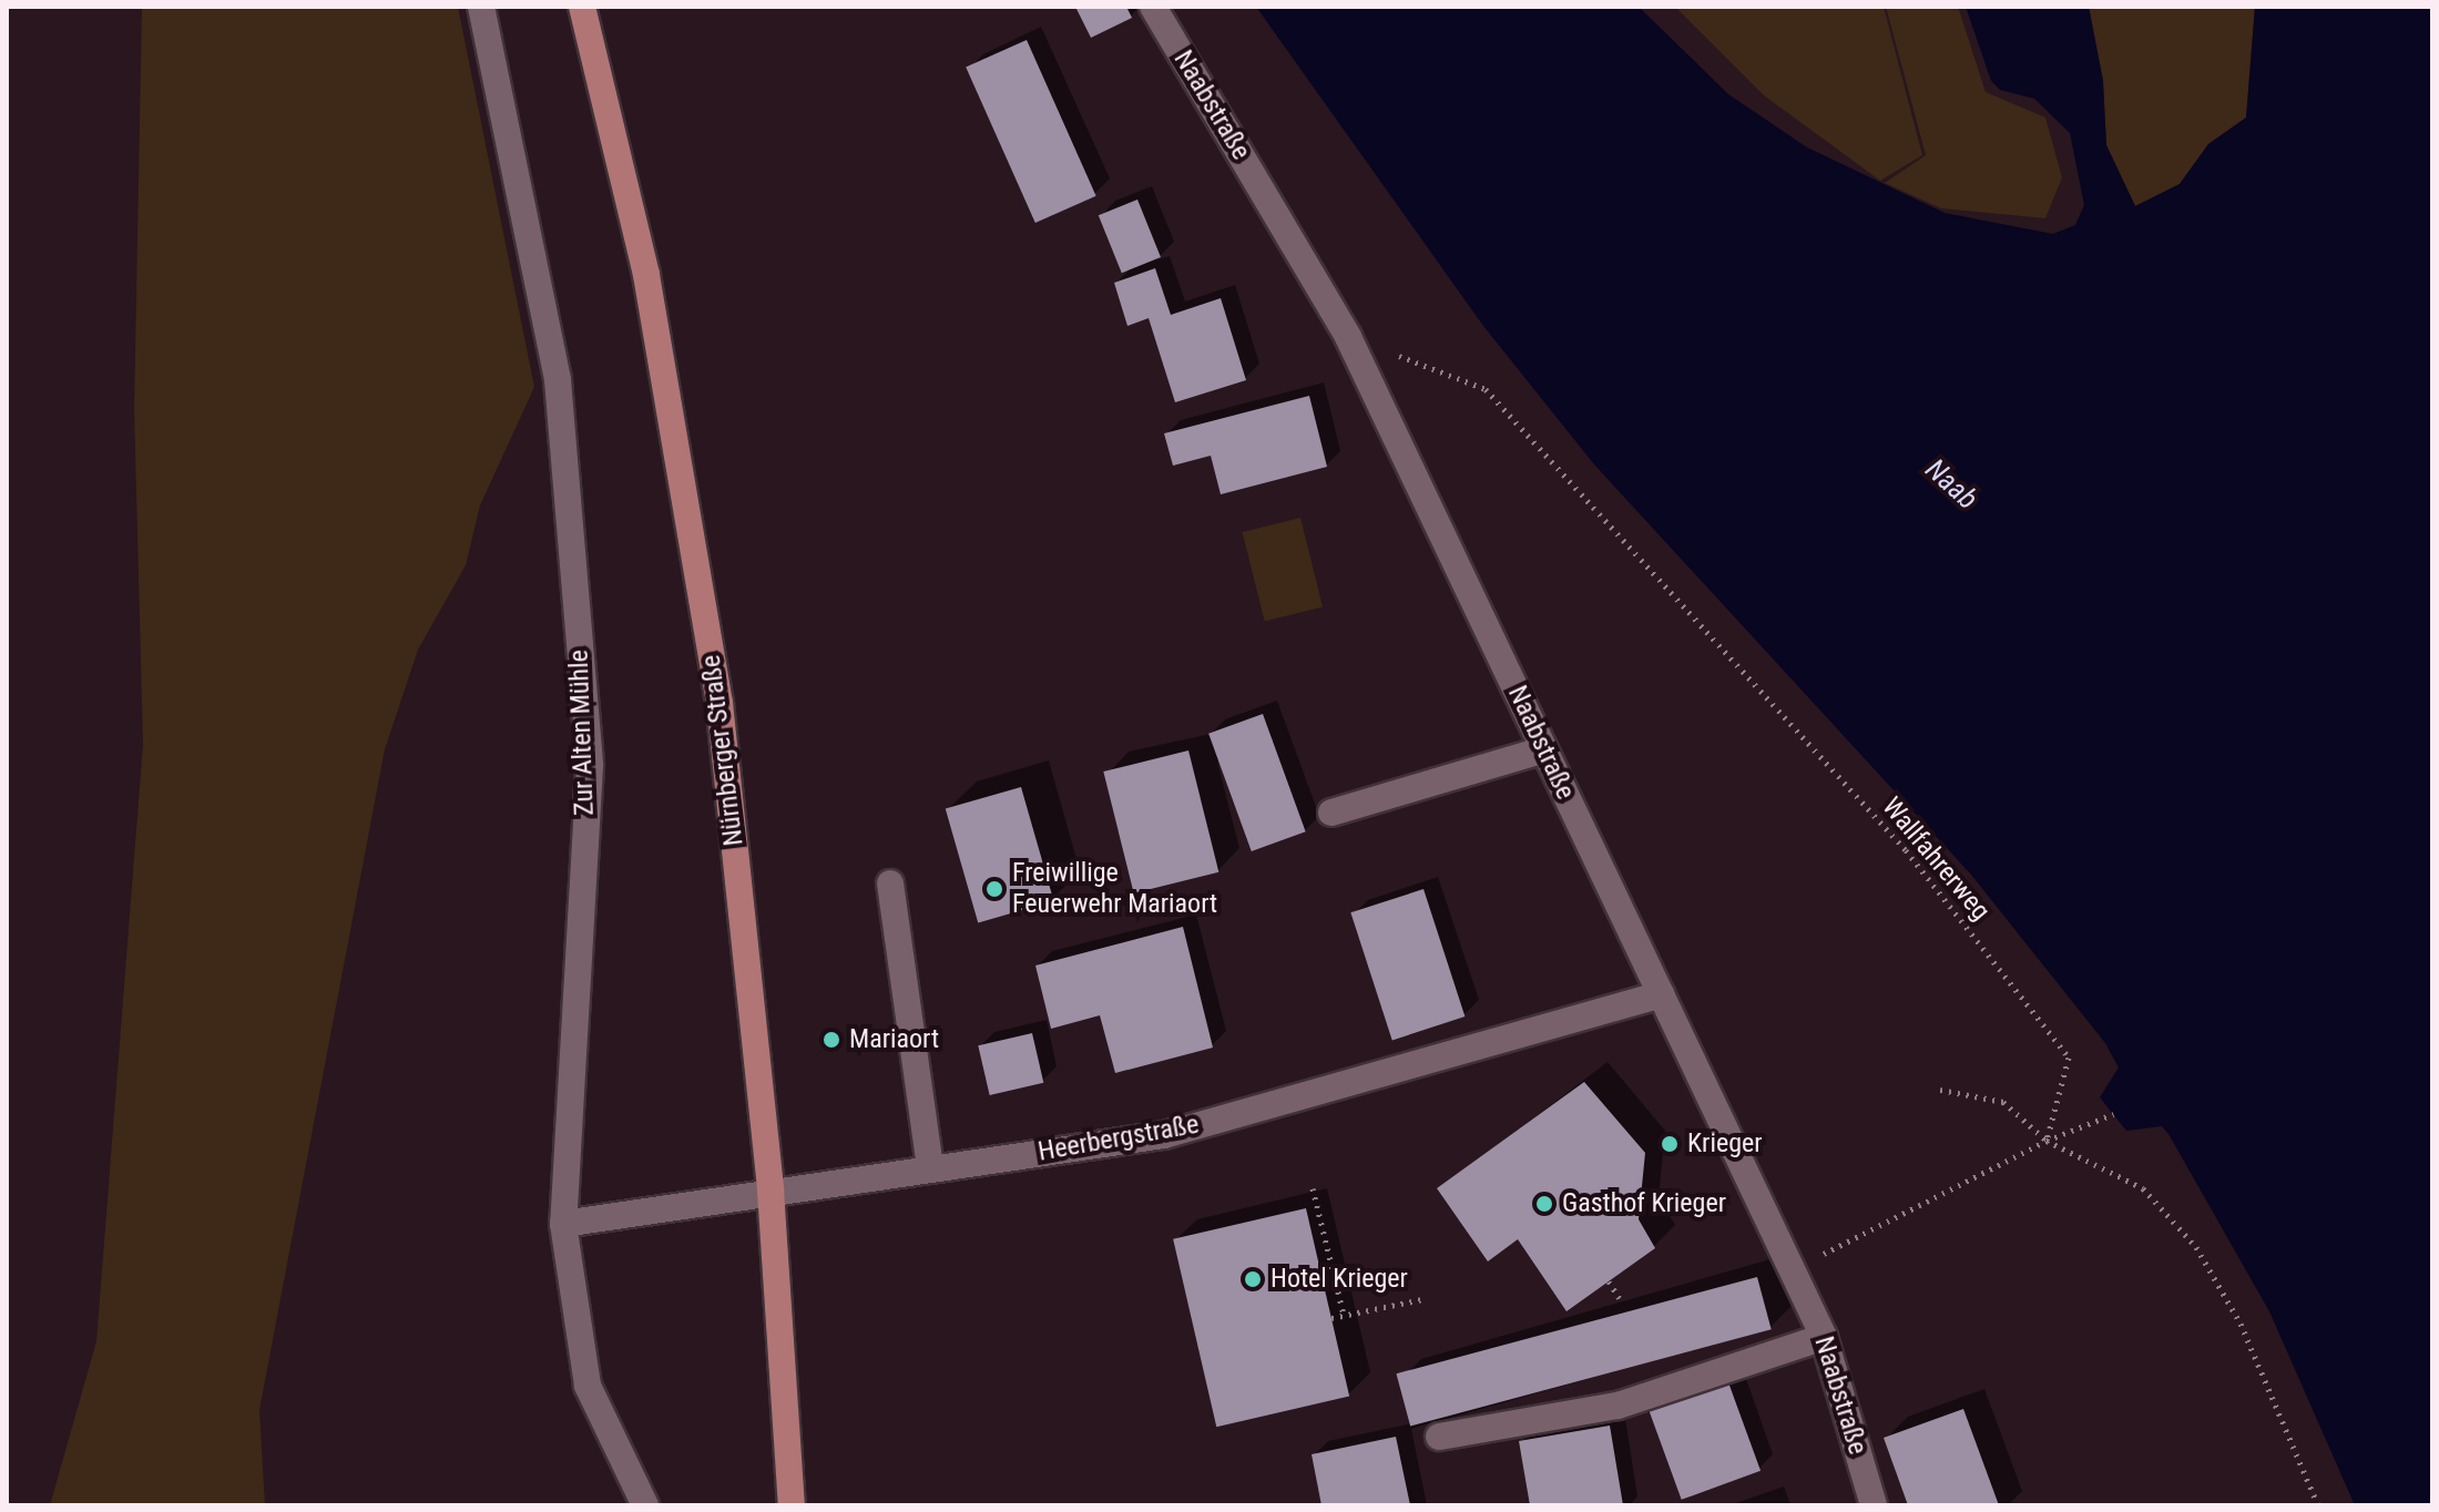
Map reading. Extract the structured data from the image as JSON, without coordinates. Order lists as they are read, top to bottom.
{
  "streets": {
    "main road": ["Nürnberger Straße"],
    "street": ["Naabstraße", "Zur Alten Mühle", "Heerbergstraße"],
    "path": ["Wallfahrerweg"]
  },
  "crossings": [
    ["Naabstraße", "Wallfahrerweg"],
    ["Naabstraße", "Heerbergstraße"],
    ["Zur Alten Mühle", "Heerbergstraße"],
    ["Nürnberger Straße", "Heerbergstraße"]
  ],
  "water": ["Naab"],
  "places": [
    "Freiwillige Feuerwehr Mariaort",
    "Mariaort",
    "Krieger",
    "Gasthof Krieger",
    "Hotel Krieger"
  ]
}
